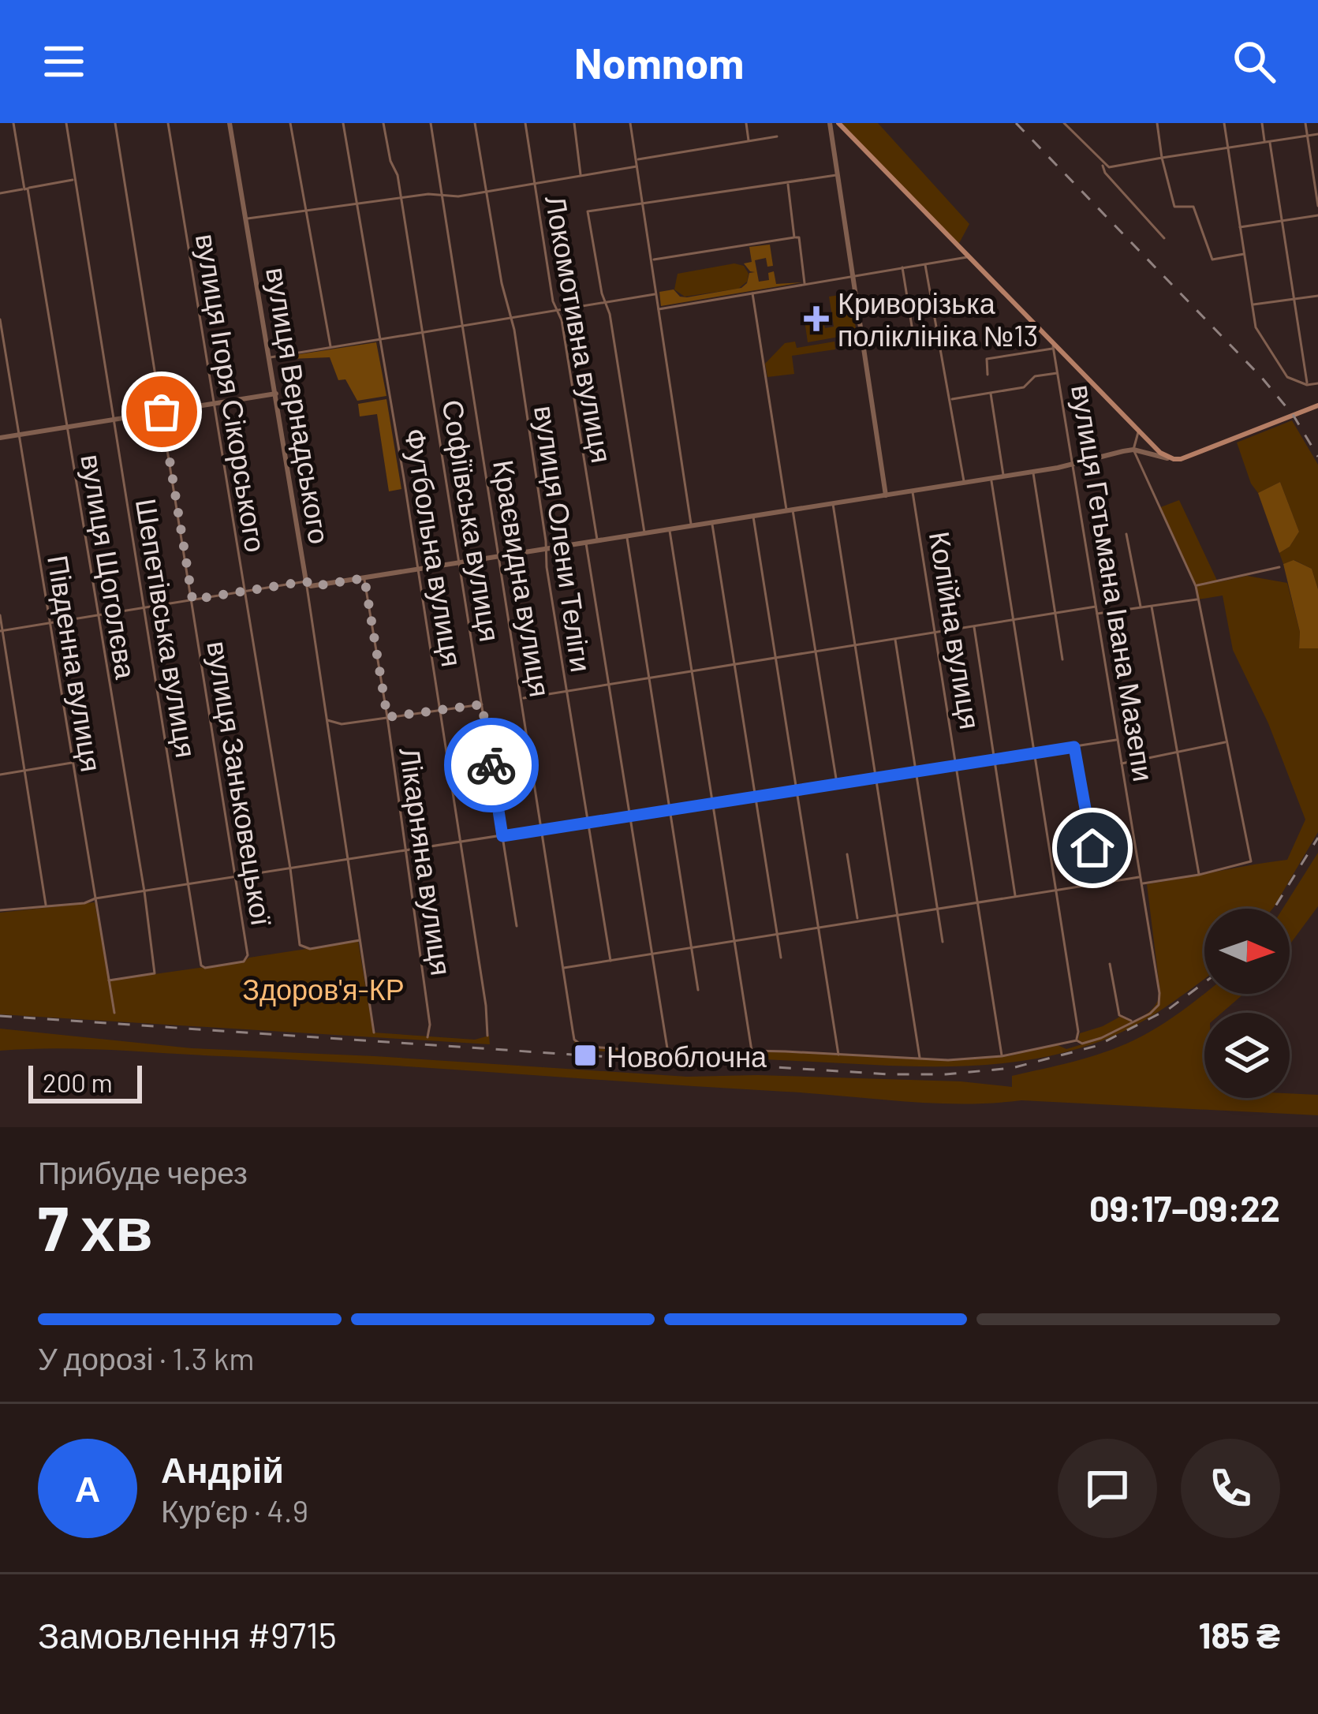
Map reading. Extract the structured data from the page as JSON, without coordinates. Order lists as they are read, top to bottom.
{
  "streets": {
    "main road": ["вулиця Гетьмана Івана Мазепи"],
    "street": [
      "Локомотивна вулиця",
      "вулиця Ігоря Сікорського",
      "вулиця Вернадського",
      "Софіївська вулиця",
      "вулиця Олени Теліги",
      "Футбольна вулиця",
      "вулиця Щоголєва",
      "Краєвидна вулиця",
      "Шепетівська вулиця",
      "Колійна вулиця",
      "Південна вулиця",
      "вулиця Заньковецької",
      "Лікарняна вулиця"
    ]
  },
  "crossings": [
    ["вулиця Ігоря Сікорського", "вулиця Вернадського"],
    ["вулиця Щоголєва", "Південна вулиця"],
    ["Шепетівська вулиця", "вулиця Заньковецької"]
  ],
  "parks": ["Здоров'я-КР"],
  "places": {
    "health": ["Криворізька поліклініка №13"],
    "transit": ["Новоблочна"]
  },
  "scale_bar": "200 m",
  "north": "right",
  "page": {
    "header": "Nomnom",
    "scale": "200 m",
    "heading": ["7 хв", "Прибуде через", "09:17–09:22"],
    "panel": [
      "Андрій",
      "Кур’єр · 4.9",
      "Замовлення #9715",
      "185 ₴"
    ],
    "bar": "У дорозі · 1.3 km",
    "round": "А"
  }
}
